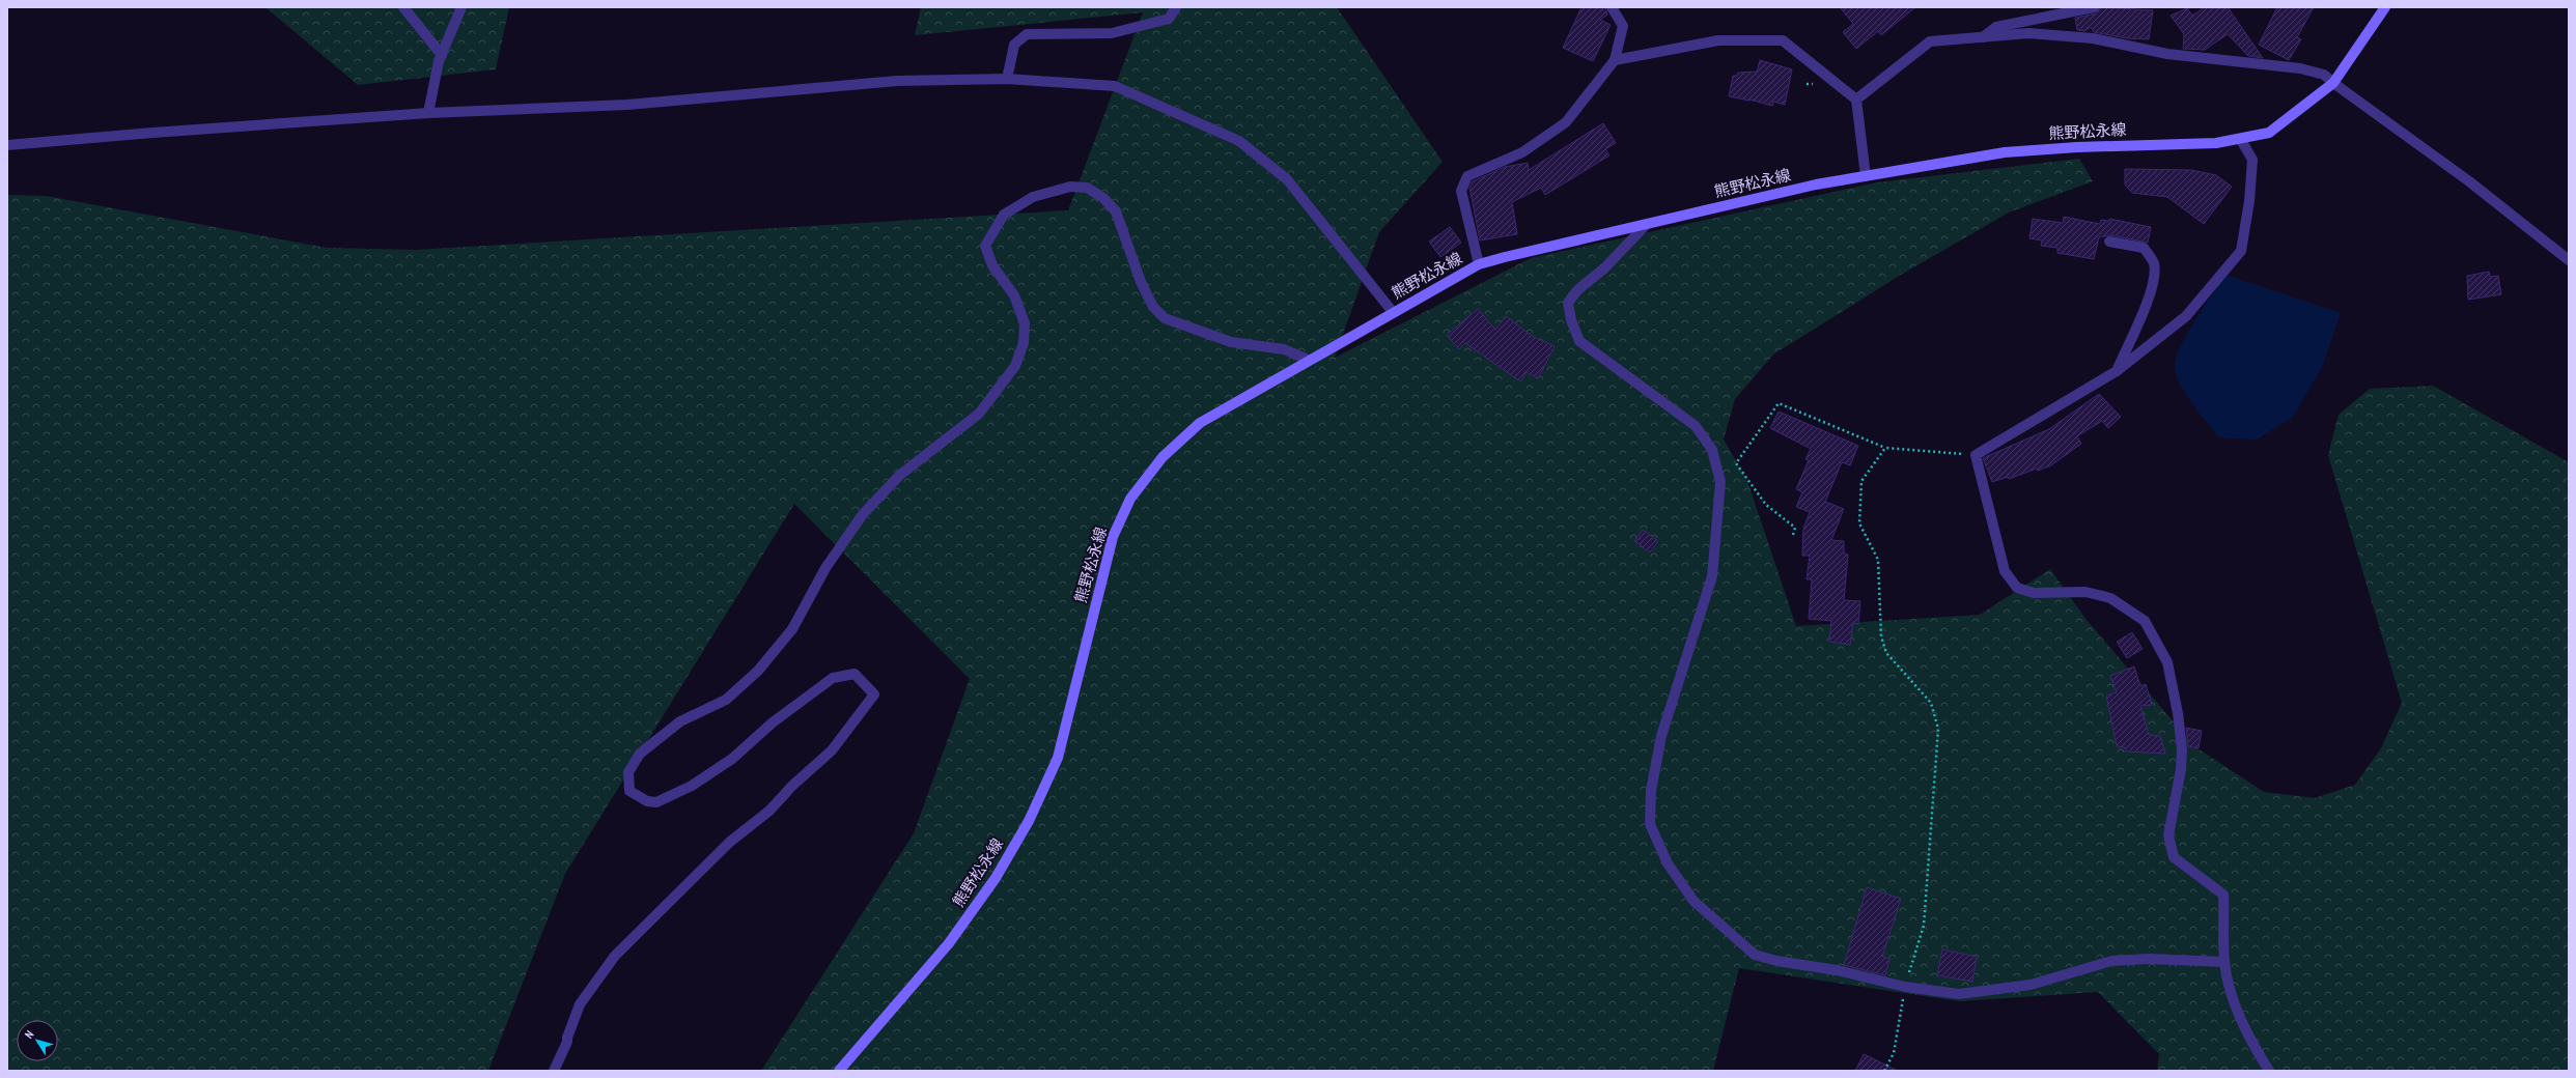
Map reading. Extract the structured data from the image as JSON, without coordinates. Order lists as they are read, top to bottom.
{
  "streets": {
    "main road": ["熊野松永線"]
  },
  "north": "top left"
}
